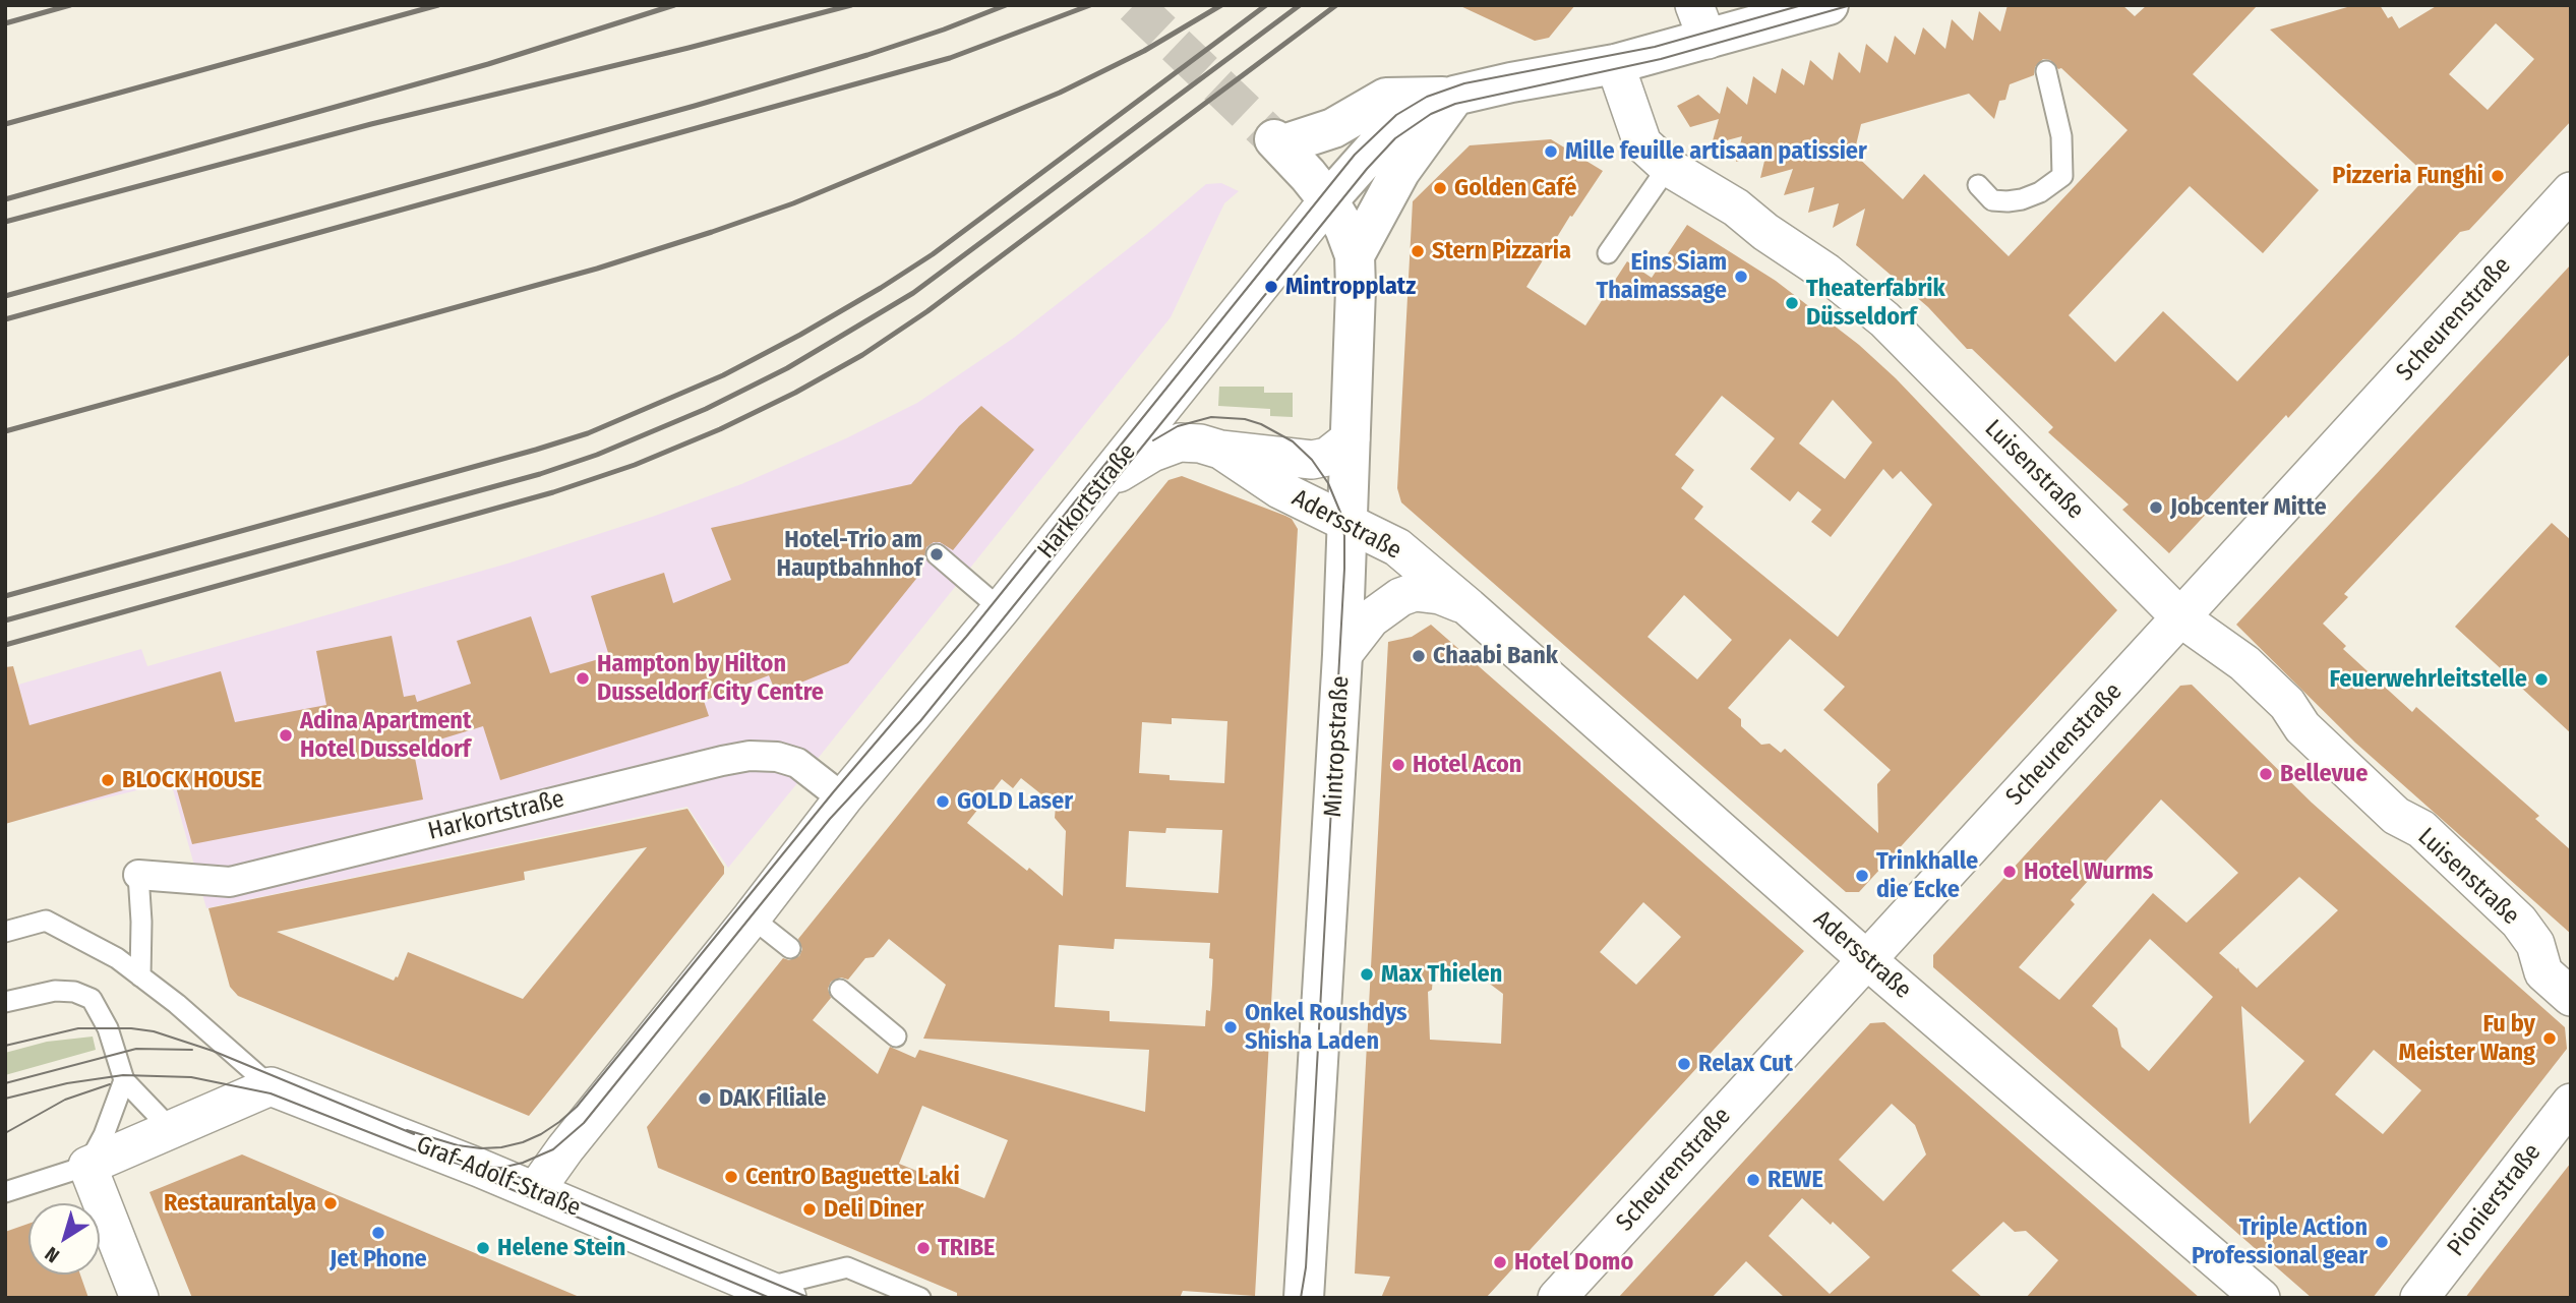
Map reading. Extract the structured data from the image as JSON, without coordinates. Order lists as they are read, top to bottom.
{
  "streets": {
    "street": [
      "Scheurenstraße",
      "Luisenstraße",
      "Harkortstraße",
      "Adersstraße",
      "Mintropstraße",
      "Graf-Adolf-Straße",
      "Pionierstraße"
    ]
  },
  "crossings": [
    ["Scheurenstraße", "Luisenstraße"],
    ["Scheurenstraße", "Adersstraße"],
    ["Harkortstraße", "Adersstraße"],
    ["Harkortstraße", "Mintropstraße"],
    ["Harkortstraße", "Graf-Adolf-Straße"],
    ["Adersstraße", "Mintropstraße"]
  ],
  "places": [
    "Mille feuille artisaan patissier",
    "Pizzeria Funghi",
    "Golden Café",
    "Stern Pizzaria",
    "Eins Siam Thaimassage",
    "Mintropplatz",
    "Theaterfabrik Düsseldorf",
    "Jobcenter Mitte",
    "Hotel-Trio am Hauptbahnhof",
    "Chaabi Bank",
    "Hampton by Hilton Dusseldorf City Centre",
    "Feuerwehrleitstelle",
    "Adina Apartment Hotel Dusseldorf",
    "Hotel Acon",
    "Bellevue",
    "BLOCK HOUSE",
    "GOLD Laser",
    "Hotel Wurms",
    "Trinkhalle die Ecke",
    "Max Thielen",
    "Onkel Roushdys Shisha Laden",
    "Fu by Meister Wang",
    "Relax Cut",
    "DAK Filiale",
    "CentrO Baguette Laki",
    "REWE",
    "Restaurantalya",
    "Deli Diner",
    "Jet Phone",
    "Triple Action Professional gear",
    "Helene Stein",
    "TRIBE",
    "Hotel Domo"
  ],
  "north": "bottom left"
}
